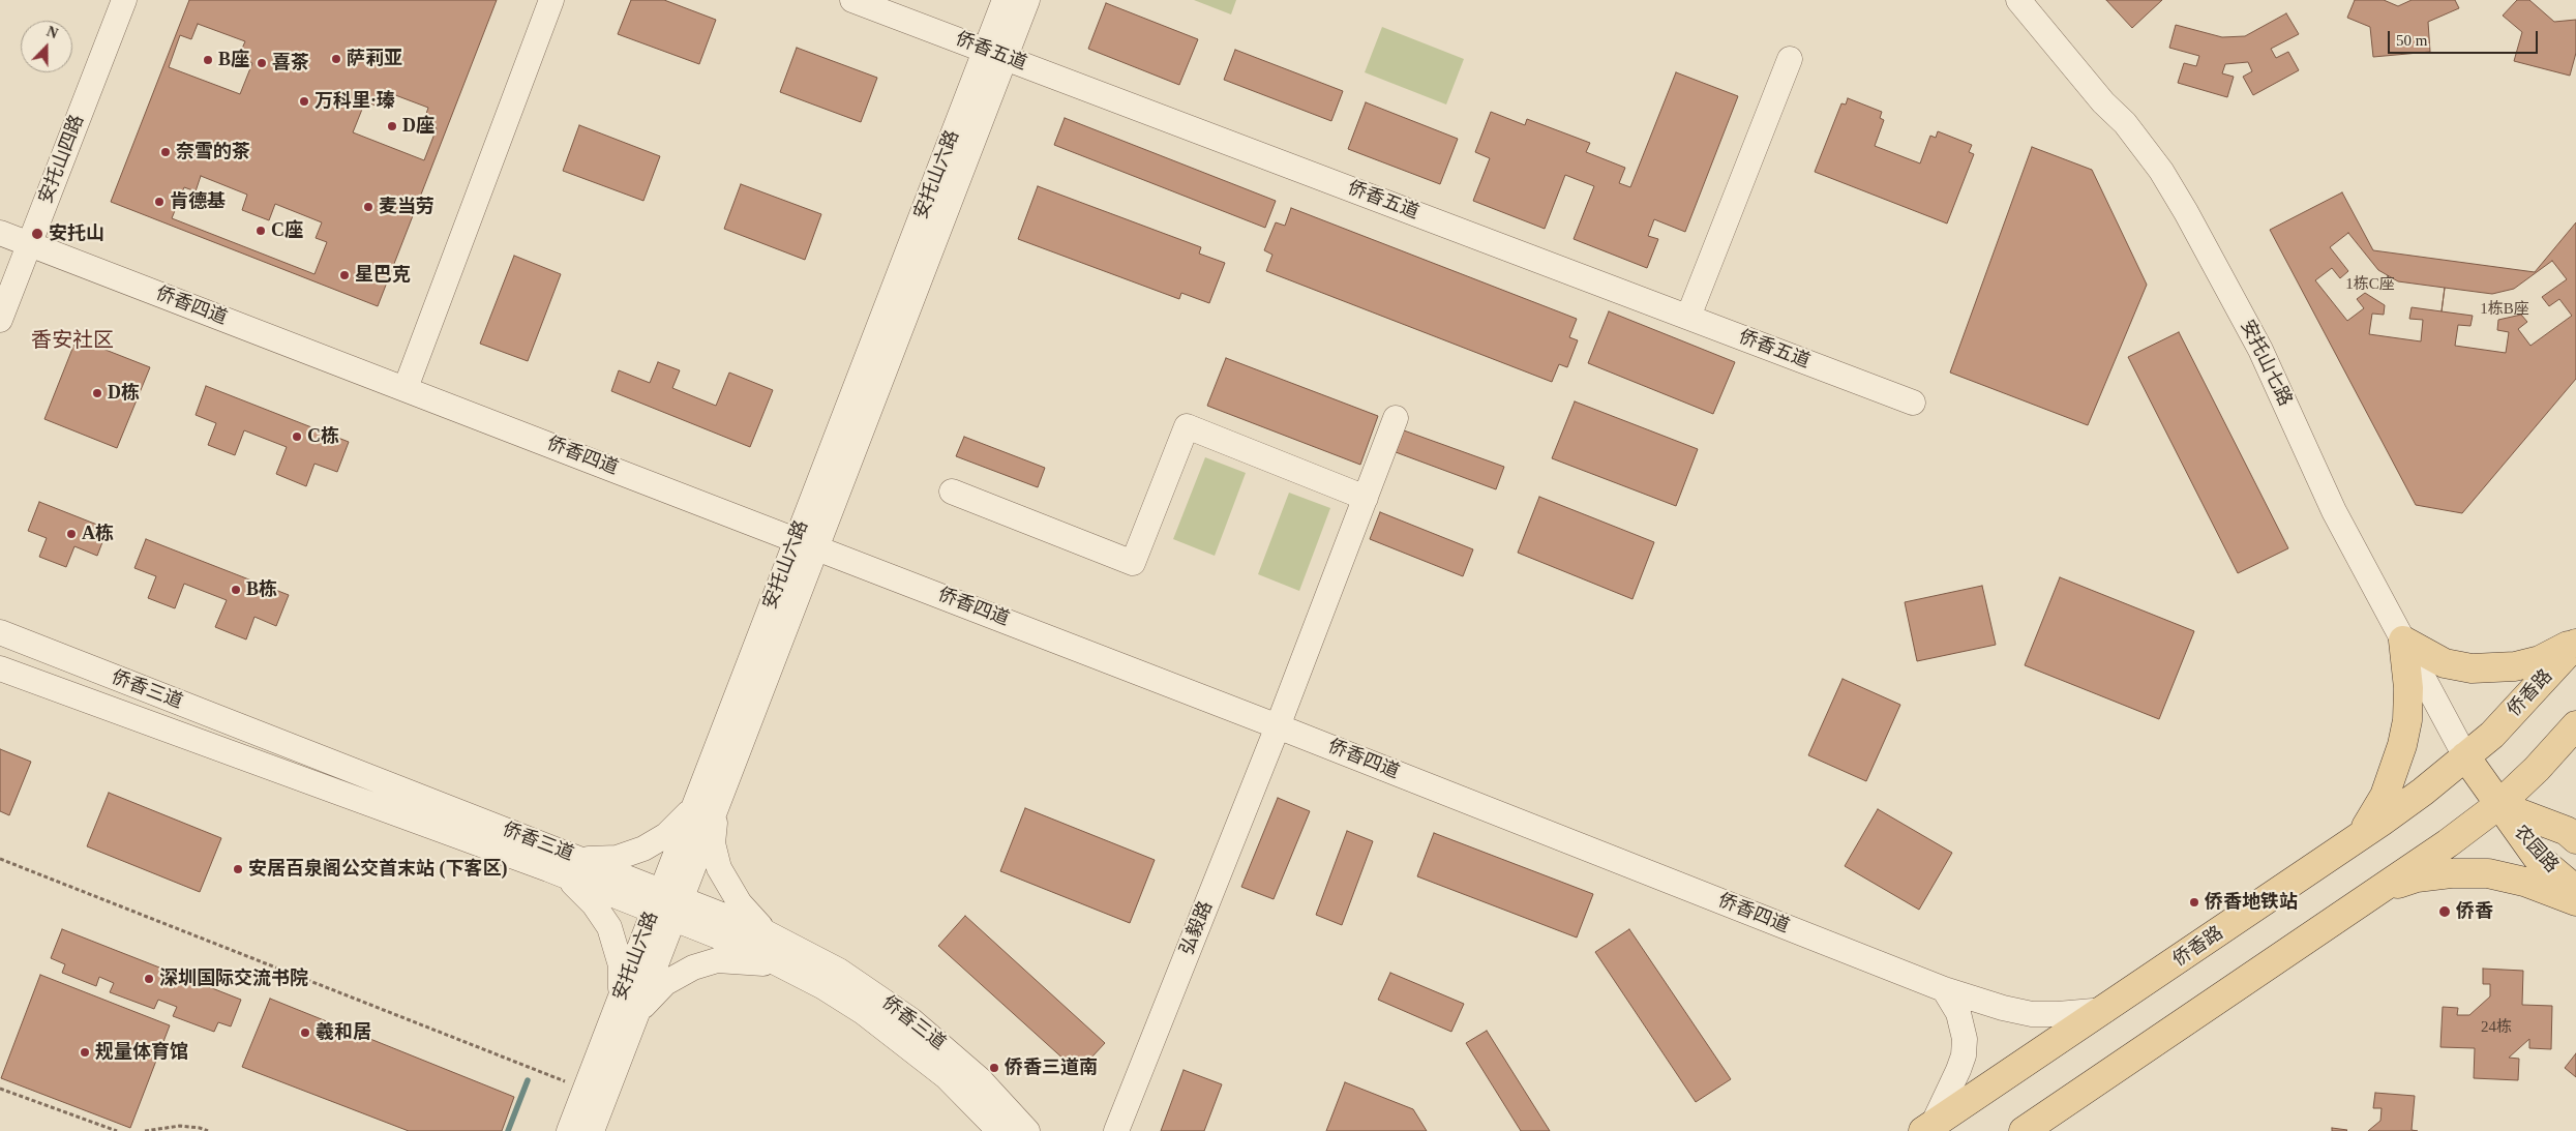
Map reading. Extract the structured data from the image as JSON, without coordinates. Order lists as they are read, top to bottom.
{
  "streets": {
    "main road": ["侨香路", "农园路"],
    "street": [
      "侨香五道",
      "安托山四路",
      "安托山六路",
      "侨香四道",
      "安托山七路",
      "侨香三道",
      "弘毅路"
    ]
  },
  "crossings": [
    ["侨香五道", "安托山六路"],
    ["安托山四路", "侨香四道"],
    ["安托山六路", "侨香四道"],
    ["安托山六路", "侨香三道"],
    ["侨香四道", "侨香路"],
    ["侨香四道", "弘毅路"],
    ["安托山七路", "侨香路"],
    ["安托山七路", "农园路"],
    ["侨香路", "农园路"]
  ],
  "districts": ["香安社区"],
  "places": [
    "萨莉亚",
    "B座",
    "喜茶",
    "万科里·瑧",
    "D座",
    "奈雪的茶",
    "肯德基",
    "麦当劳",
    "C座",
    "安托山",
    "星巴克",
    "D栋",
    "C栋",
    "A栋",
    "B栋",
    "安居百泉阁公交首末站 (下客区)",
    "侨香地铁站",
    "侨香",
    "深圳国际交流书院",
    "羲和居",
    "规量体育馆",
    "侨香三道南"
  ],
  "house_numbers": ["1栋C座", "1栋B座", "24栋"],
  "scale_bar": "50 m",
  "north": "top"
}
